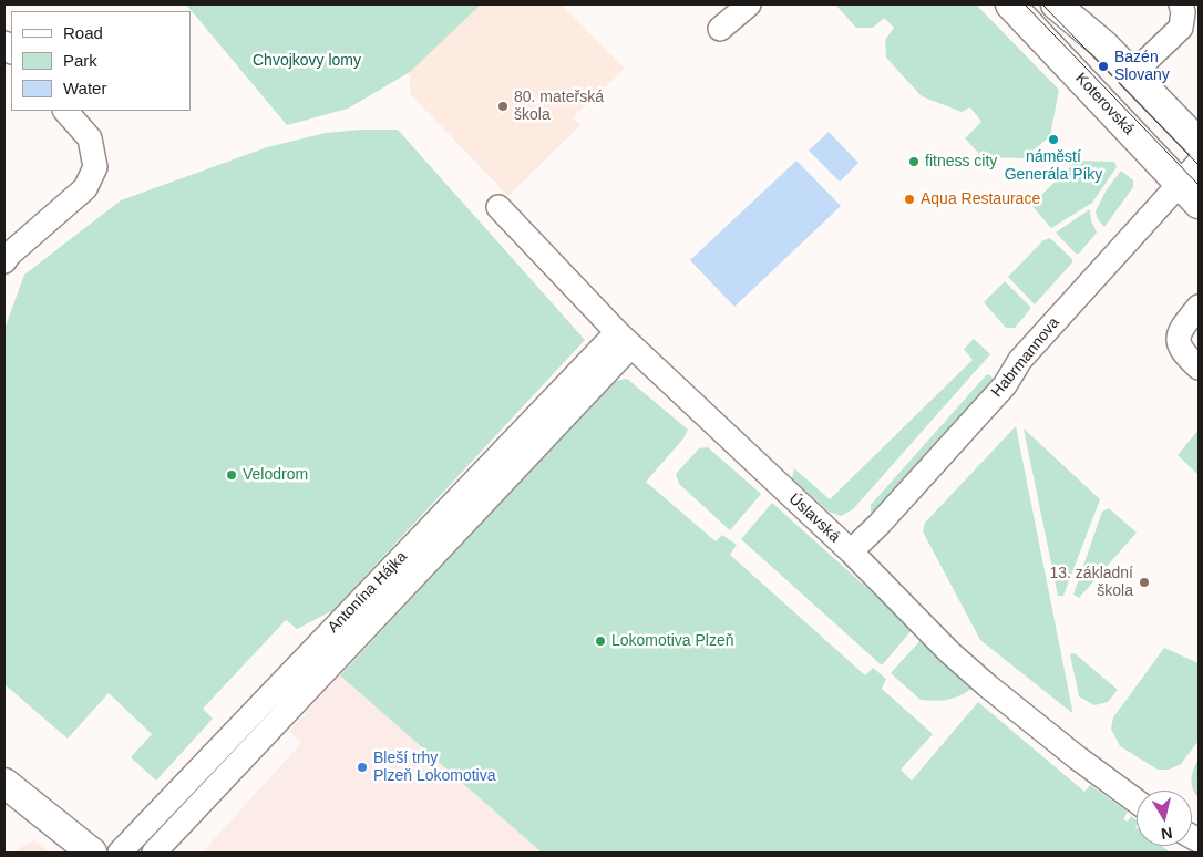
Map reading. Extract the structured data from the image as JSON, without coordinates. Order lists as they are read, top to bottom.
{
  "streets": {
    "street": [
      "Koterovská",
      "Habrmannova",
      "Úslavská",
      "Antonína Hájka"
    ]
  },
  "crossings": [
    ["Koterovská", "Habrmannova"],
    ["Habrmannova", "Úslavská"],
    ["Úslavská", "Antonína Hájka"]
  ],
  "parks": ["Chvojkovy lomy"],
  "places": [
    "Bazén Slovany",
    "80. mateřská škola",
    "náměstí Generála Píky",
    "fitness city",
    "Aqua Restaurace",
    "Velodrom",
    "13. základní škola",
    "Lokomotiva Plzeň",
    "Bleší trhy Plzeň Lokomotiva"
  ],
  "legend": ["Road", "Park", "Water"],
  "north": "bottom"
}
